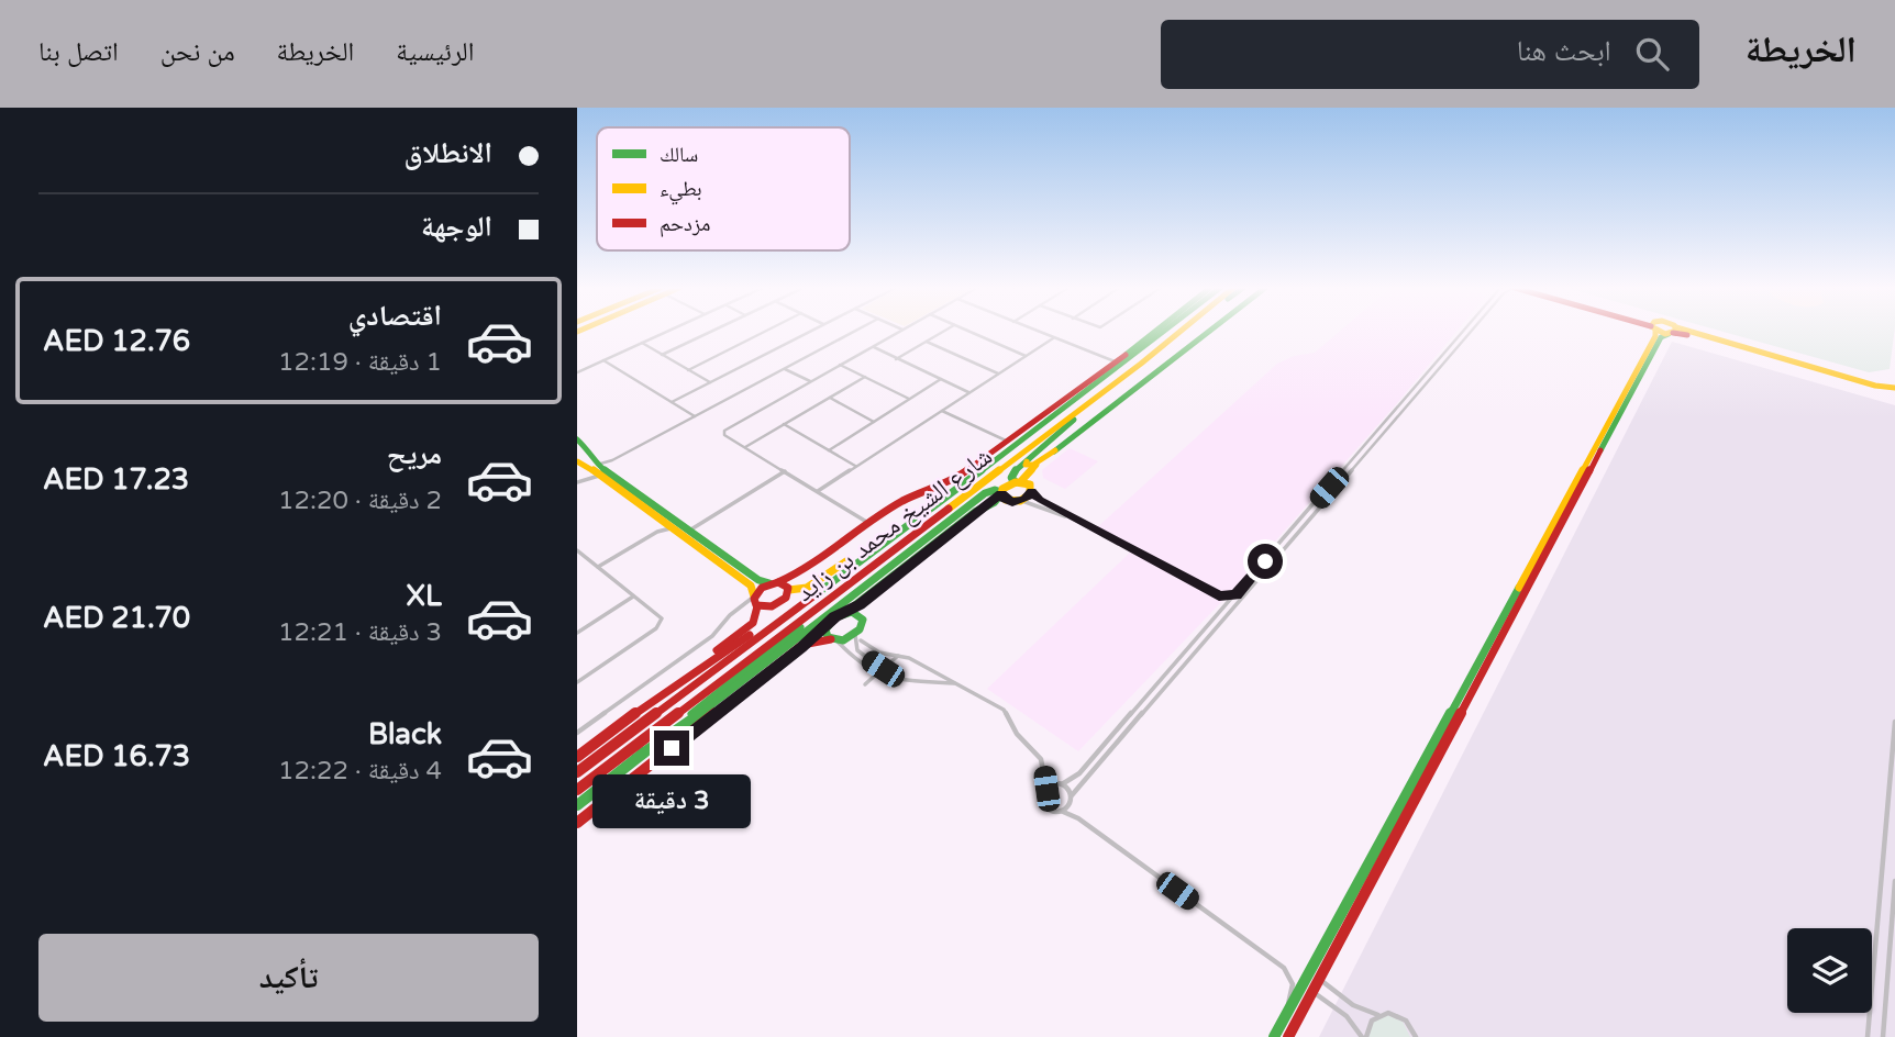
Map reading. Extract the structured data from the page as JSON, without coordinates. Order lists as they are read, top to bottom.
{
  "streets": {
    "main road": ["شارع الشيخ محمد بن زايد"]
  },
  "legend": ["سالك", "بطيء", "مزدحم"],
  "page": {
    "header": "الخريطة",
    "search": "ابحث هنا",
    "nav": [
      "الرئيسية",
      "الخريطة",
      "من نحن",
      "اتصل بنا"
    ],
    "banner": ["الانطلاق", "الوجهة"],
    "list": [
      {
        "name": "اقتصادي",
        "note": "1 دقيقة · 12:19",
        "value": "AED 12.76"
      },
      {
        "name": "مريح",
        "note": "2 دقيقة · 12:20",
        "value": "AED 17.23"
      },
      {
        "name": "XL",
        "note": "3 دقيقة · 12:21",
        "value": "AED 21.70"
      },
      {
        "name": "Black",
        "note": "4 دقيقة · 12:22",
        "value": "AED 16.73"
      }
    ],
    "bubble": "3 دقيقة",
    "buttons": "تأكيد"
  }
}
